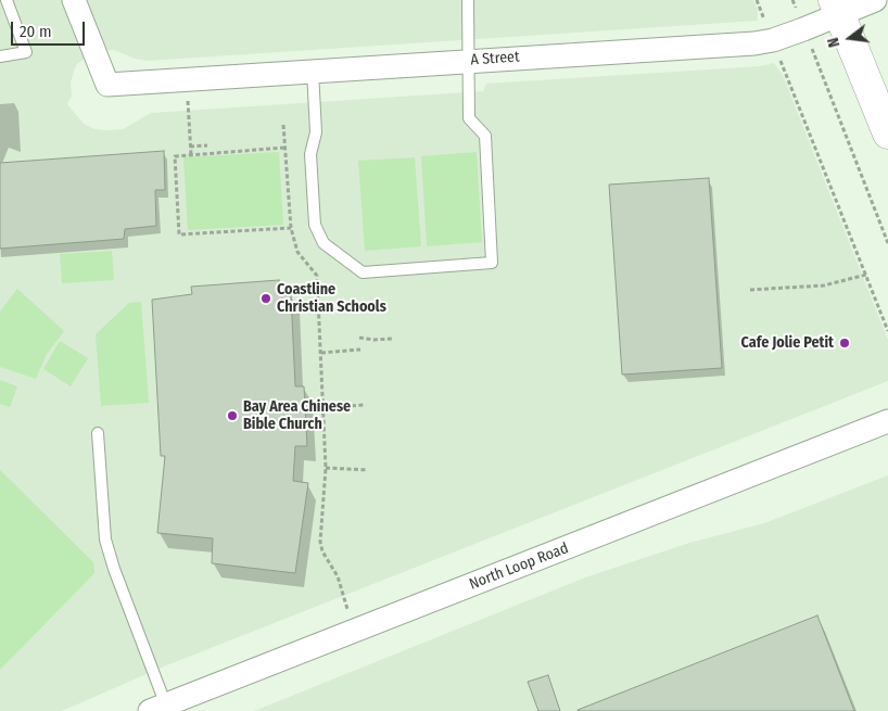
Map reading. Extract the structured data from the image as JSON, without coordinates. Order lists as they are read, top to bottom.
{
  "streets": {
    "street": ["A Street", "North Loop Road"]
  },
  "places": ["Coastline Christian Schools", "Cafe Jolie Petit", "Bay Area Chinese Bible Church"],
  "scale_bar": "20 m",
  "north": "left"
}
